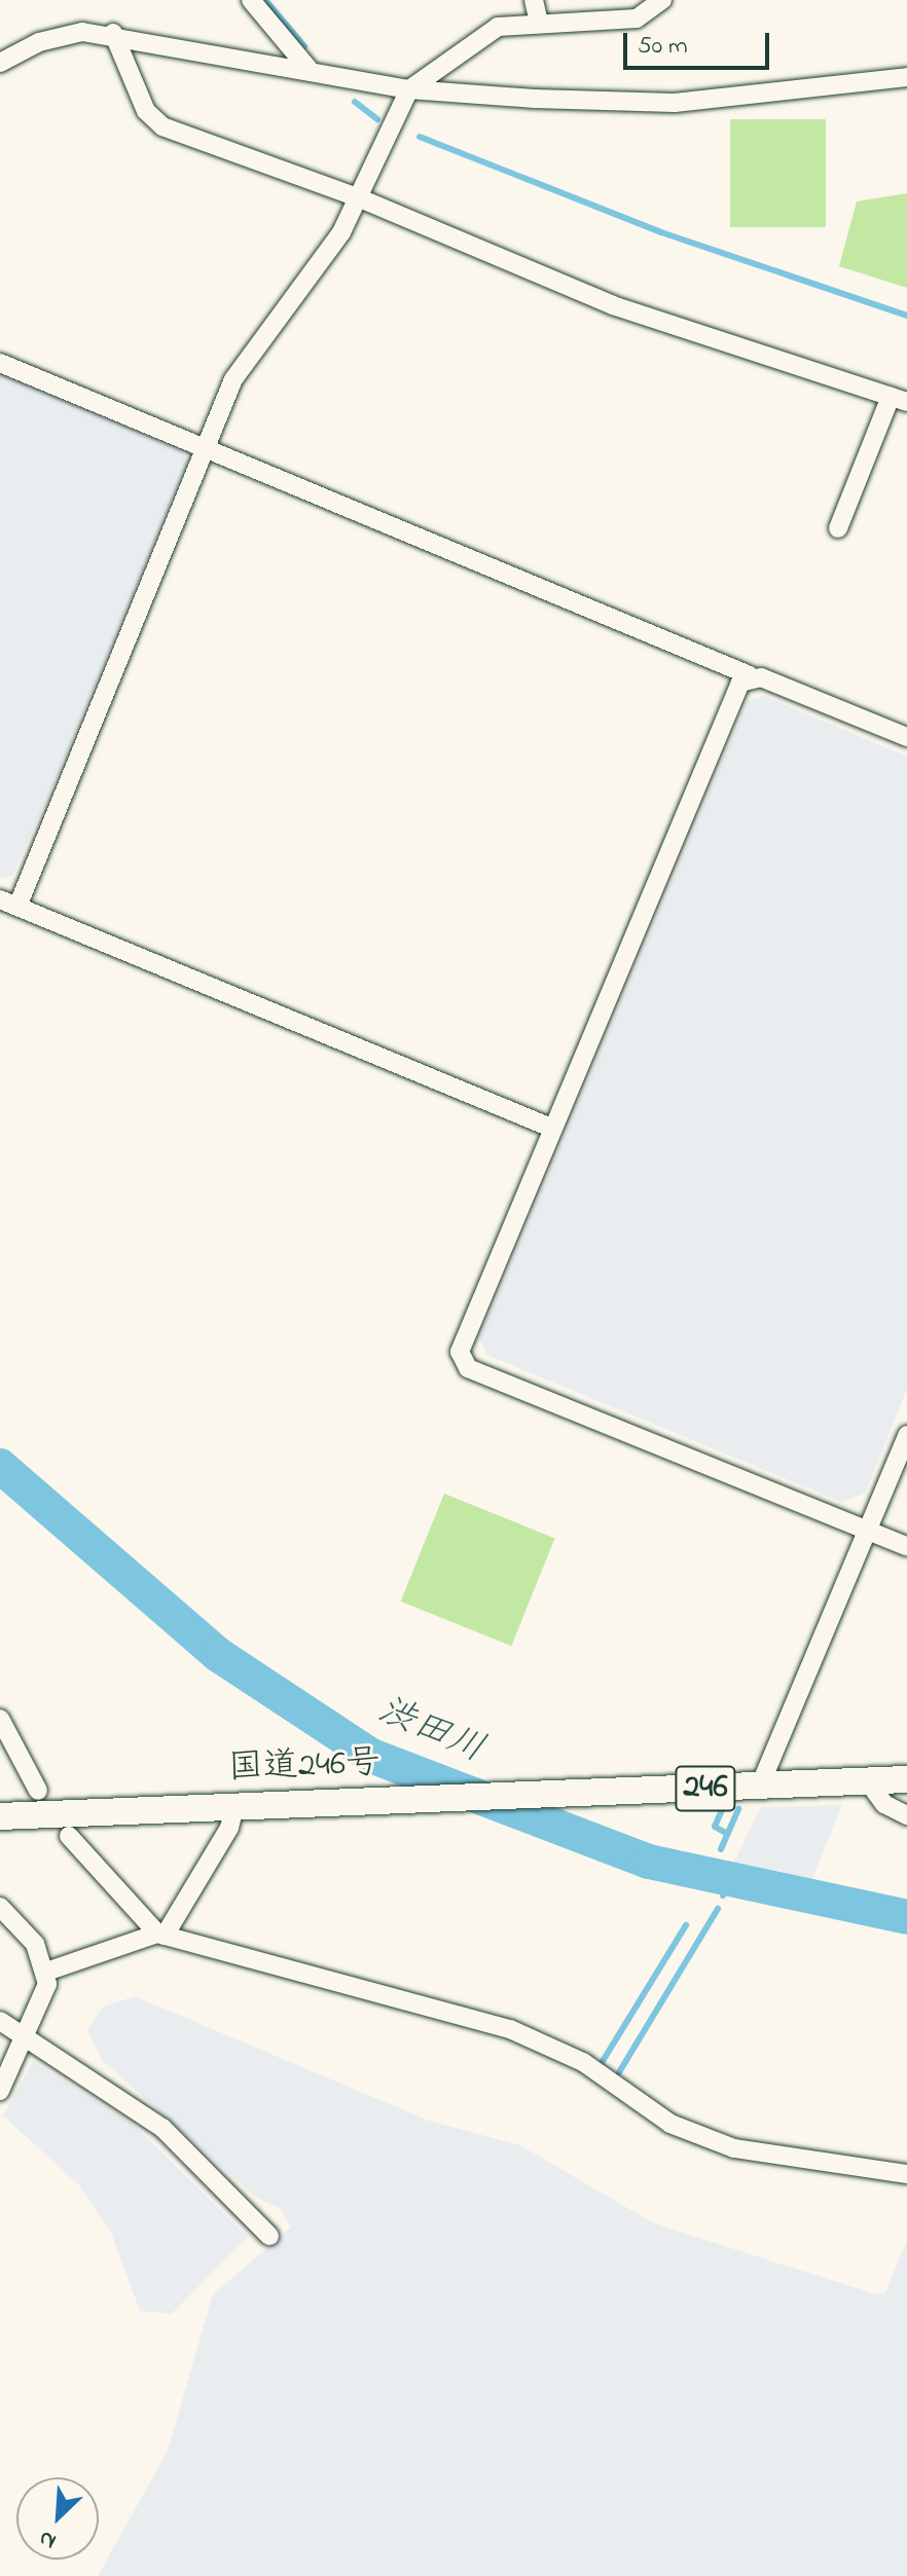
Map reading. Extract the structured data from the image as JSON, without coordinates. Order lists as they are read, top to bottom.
{
  "streets": {
    "highway": ["国道246号", "246"]
  },
  "water": ["渋田川"],
  "scale_bar": "50 m",
  "north": "bottom left"
}
